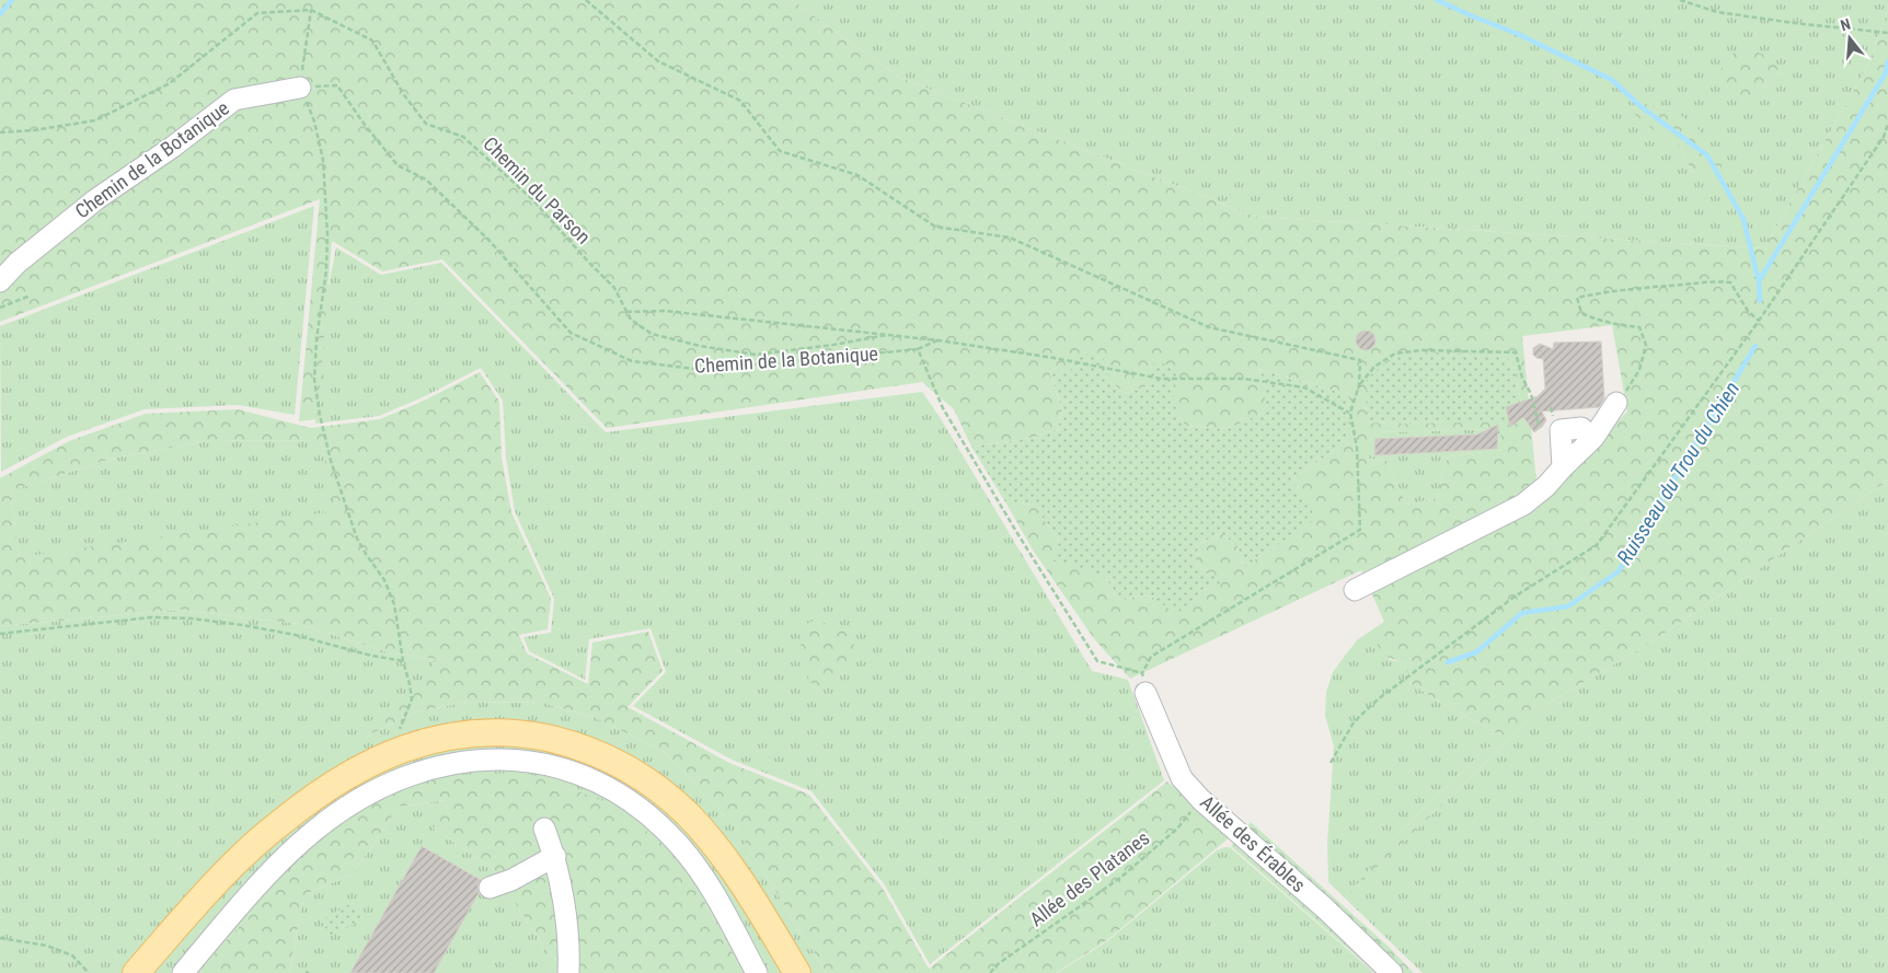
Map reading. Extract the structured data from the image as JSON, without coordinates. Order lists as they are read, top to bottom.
{
  "streets": {
    "street": ["Chemin de la Botanique", "Allée des Érables"],
    "path": ["Chemin du Parson", "Allée des Platanes"]
  },
  "crossings": [
    ["Allée des Érables", "Allée des Platanes"]
  ],
  "water": ["Ruisseau du Trou du Chien"],
  "north": "top"
}
